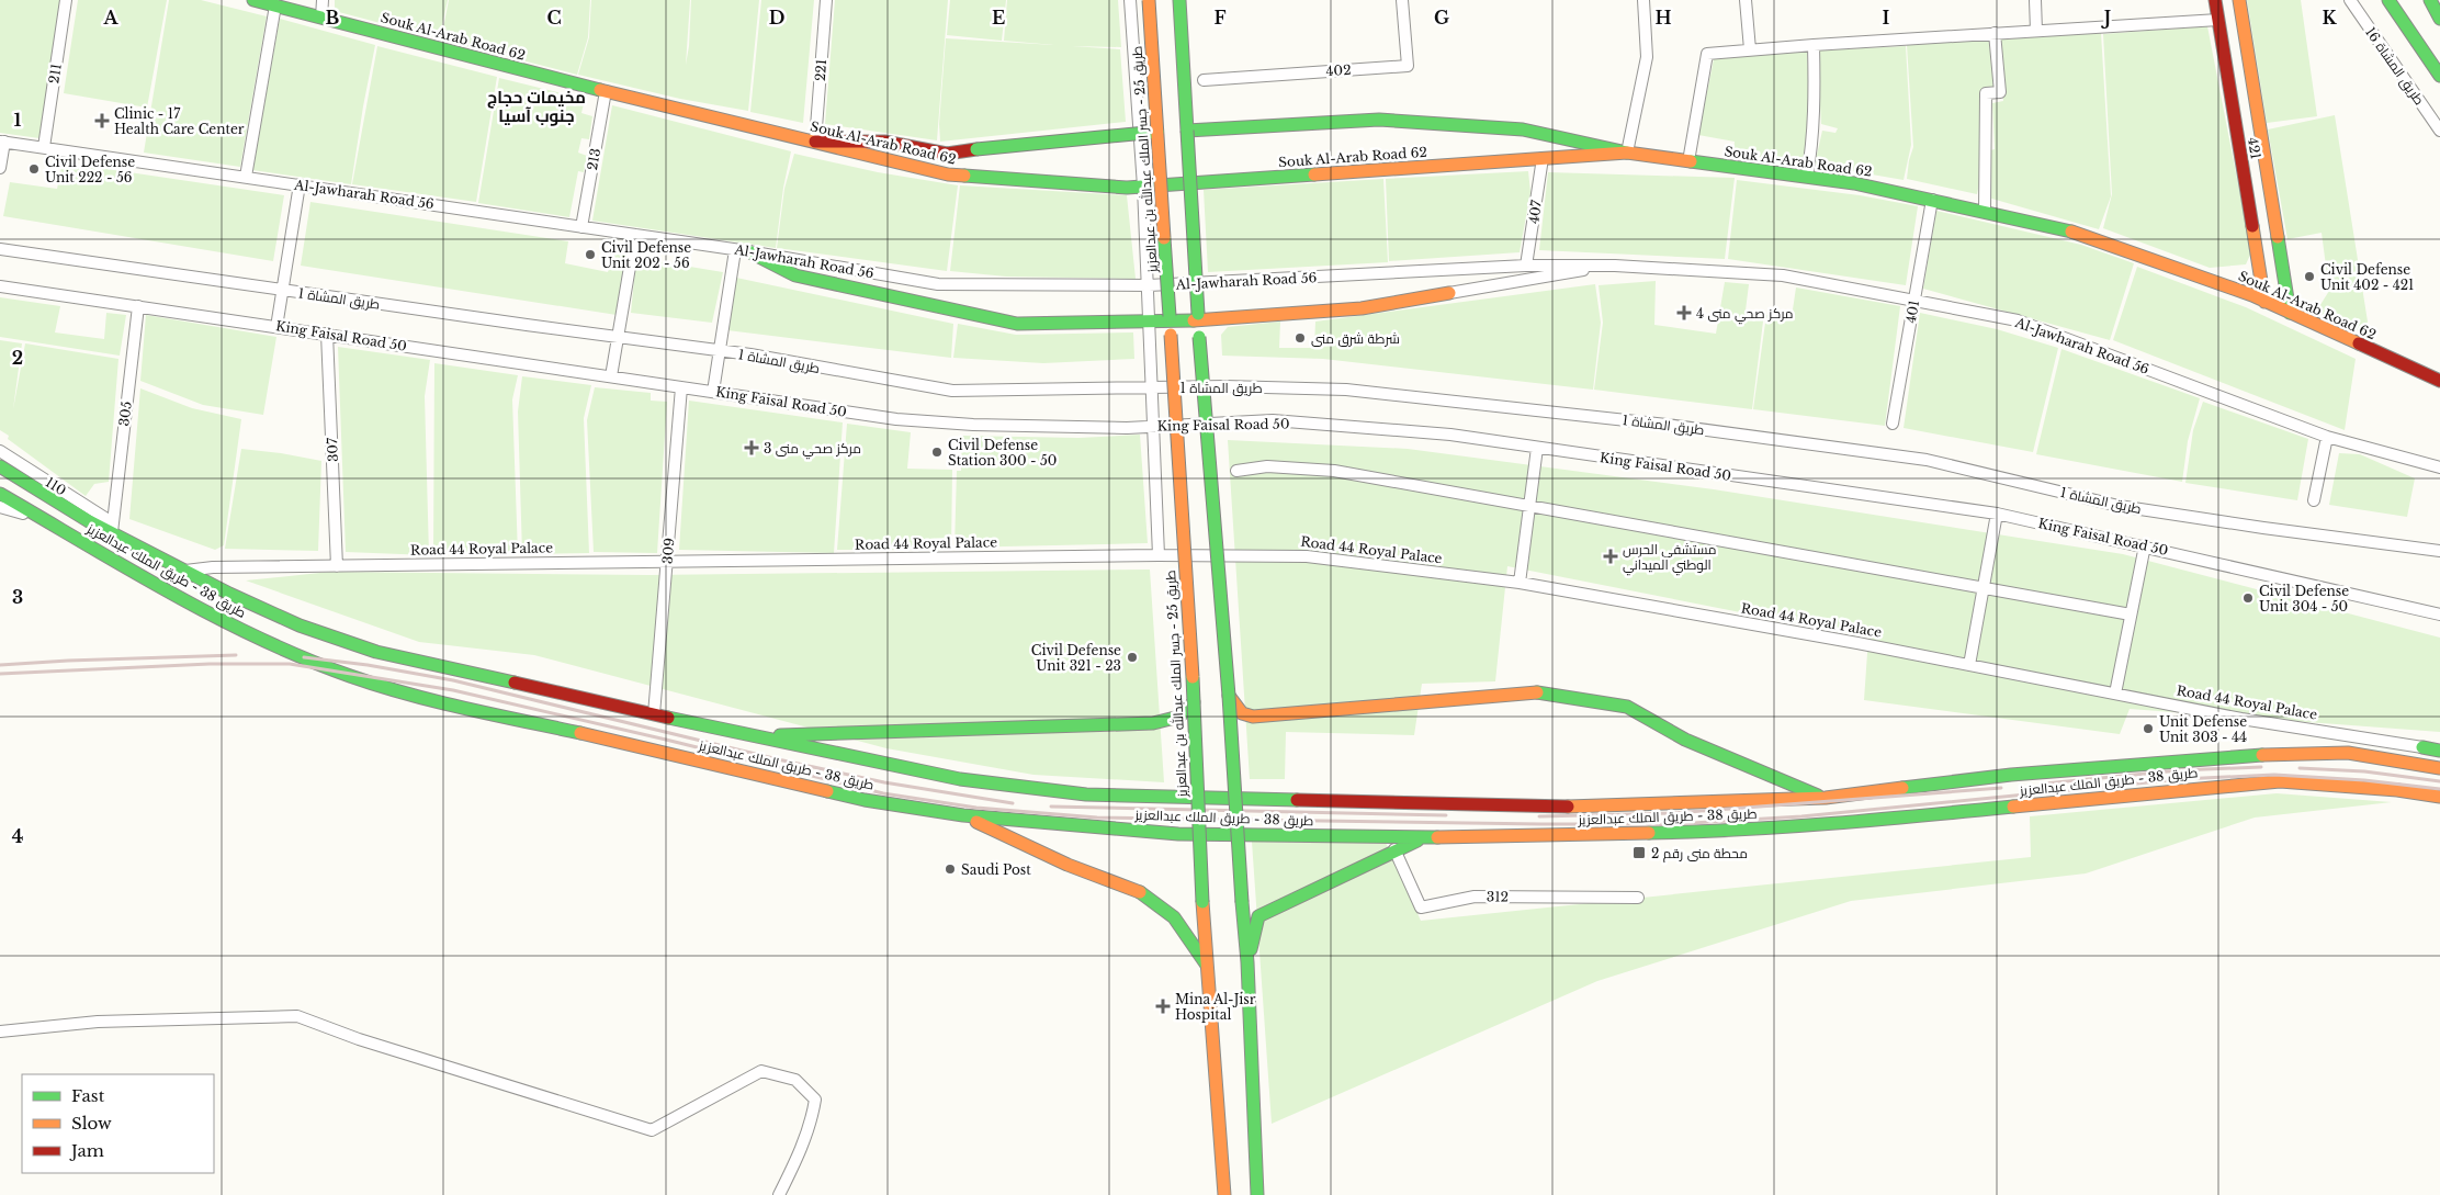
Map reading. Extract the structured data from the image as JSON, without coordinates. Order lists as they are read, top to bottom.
{
  "streets": {
    "main road": [
      "Souk Al-Arab Road 62",
      "421",
      "طريق 25 - جسر الملك عبدالله بن عبدالعزيز",
      "Road 44 Royal Palace",
      "طريق 38 - طريق الملك عبدالعزيز"
    ],
    "street": [
      "طريق المشاة 16",
      "221",
      "402",
      "211",
      "213",
      "Al-Jawharah Road 56",
      "407",
      "طريق المشاة 1",
      "401",
      "King Faisal Road 50",
      "305",
      "307",
      "110",
      "309",
      "312"
    ]
  },
  "crossings": [
    ["Souk Al-Arab Road 62", "221"],
    ["Souk Al-Arab Road 62", "421"],
    ["Souk Al-Arab Road 62", "213"],
    ["Souk Al-Arab Road 62", "407"],
    ["Souk Al-Arab Road 62", "401"],
    ["211", "Al-Jawharah Road 56"],
    ["213", "Al-Jawharah Road 56"],
    ["Al-Jawharah Road 56", "407"],
    ["Al-Jawharah Road 56", "401"],
    ["King Faisal Road 50", "305"],
    ["King Faisal Road 50", "307"],
    ["King Faisal Road 50", "309"],
    ["305", "110"],
    ["305", "طريق 38 - طريق الملك عبدالعزيز"],
    ["307", "Road 44 Royal Palace"],
    ["110", "طريق 38 - طريق الملك عبدالعزيز"],
    ["Road 44 Royal Palace", "309"],
    ["Road 44 Royal Palace", "طريق 38 - طريق الملك عبدالعزيز"],
    ["309", "طريق 38 - طريق الملك عبدالعزيز"]
  ],
  "districts": ["مخيمات حجاج جنوب آسيا"],
  "places": {
    "health": [
      "Clinic - 17 Health Care Center",
      "مركز صحي منى 4",
      "مركز صحي منى 3",
      "مستشفى الحرس الوطني الميداني",
      "Mina Al-Jisr Hospital"
    ],
    "other": [
      "Civil Defense Unit 222 - 56",
      "Civil Defense Unit 202 - 56",
      "Civil Defense Unit 402 - 421",
      "شرطة شرق منى",
      "Civil Defense Station 300 - 50",
      "Civil Defense Unit 304 - 50",
      "Civil Defense Unit 321 - 23",
      "Unit Defense Unit 303 - 44",
      "Saudi Post"
    ],
    "transit": ["محطة منى رقم 2"]
  },
  "legend": ["Fast", "Slow", "Jam"],
  "grid": {
    "columns": [
      "A",
      "B",
      "C",
      "D",
      "E",
      "F",
      "G",
      "H",
      "I",
      "J",
      "K"
    ],
    "rows": [
      "1",
      "2",
      "3",
      "4"
    ]
  }
}
